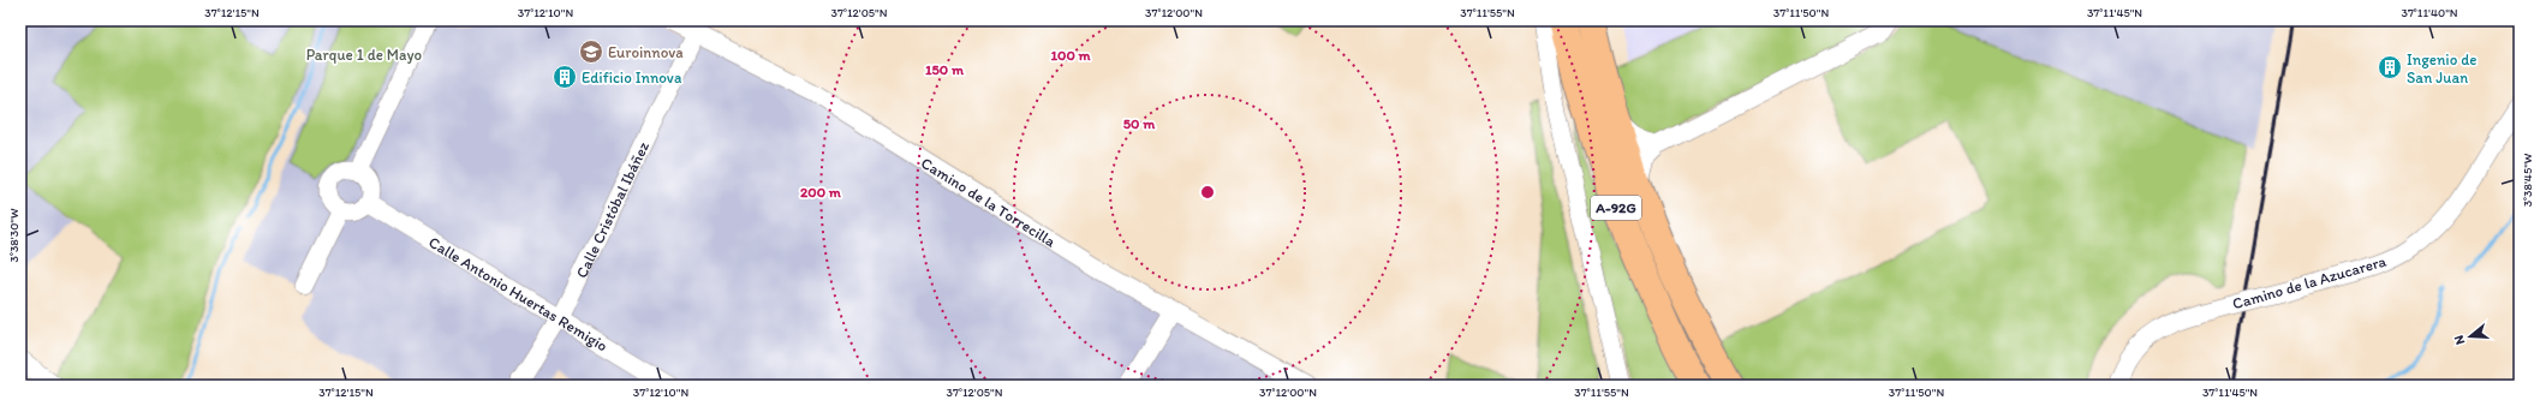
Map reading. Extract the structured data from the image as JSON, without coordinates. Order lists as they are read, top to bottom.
{
  "streets": {
    "highway": ["A-92G"],
    "street": [
      "Camino de la Torrecilla",
      "Calle Cristóbal Ibáñez",
      "Camino de la Azucarera",
      "Calle Antonio Huertas Remigio"
    ]
  },
  "crossings": [
    ["Camino de la Torrecilla", "Calle Cristóbal Ibáñez"],
    ["Calle Cristóbal Ibáñez", "Calle Antonio Huertas Remigio"]
  ],
  "parks": ["Parque 1 de Mayo"],
  "places": {
    "school or university": ["Euroinnova"],
    "building": ["Ingenio de San Juan", "Edificio Innova"]
  },
  "north": "left",
  "coordinates": [
    "37°12'15\"N",
    "37°12'10\"N",
    "37°12'05\"N",
    "37°12'00\"N",
    "37°11'55\"N",
    "37°11'50\"N",
    "37°11'45\"N",
    "37°11'40\"N",
    "3°38'45\"W",
    "3°38'30\"W"
  ],
  "rings": [
    "100 m",
    "150 m",
    "50 m",
    "200 m"
  ]
}
